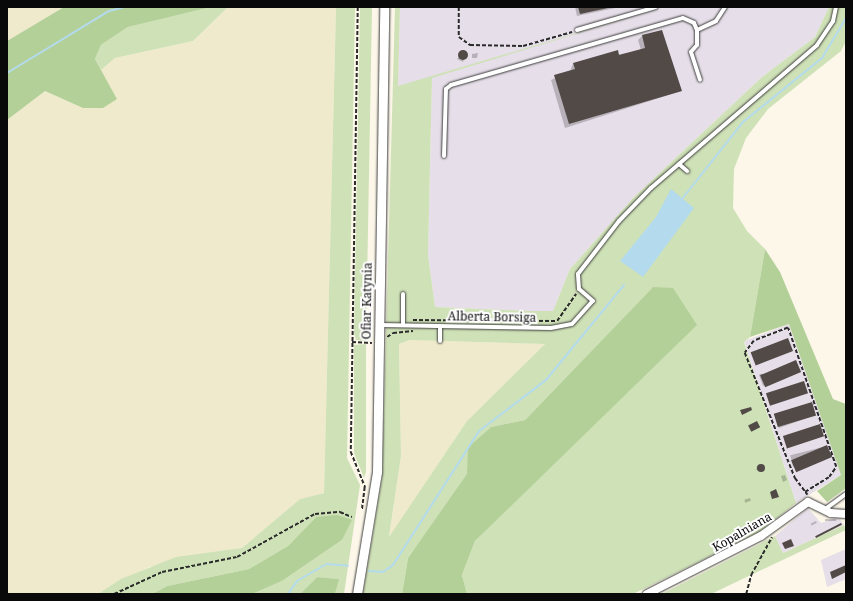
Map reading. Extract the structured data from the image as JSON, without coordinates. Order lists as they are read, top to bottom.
{
  "streets": {
    "street": ["Ofiar Katynia", "Kopalniana"],
    "lane": ["Alberta Borsiga"]
  },
  "crossings": [
    ["Ofiar Katynia", "Alberta Borsiga"]
  ]
}
